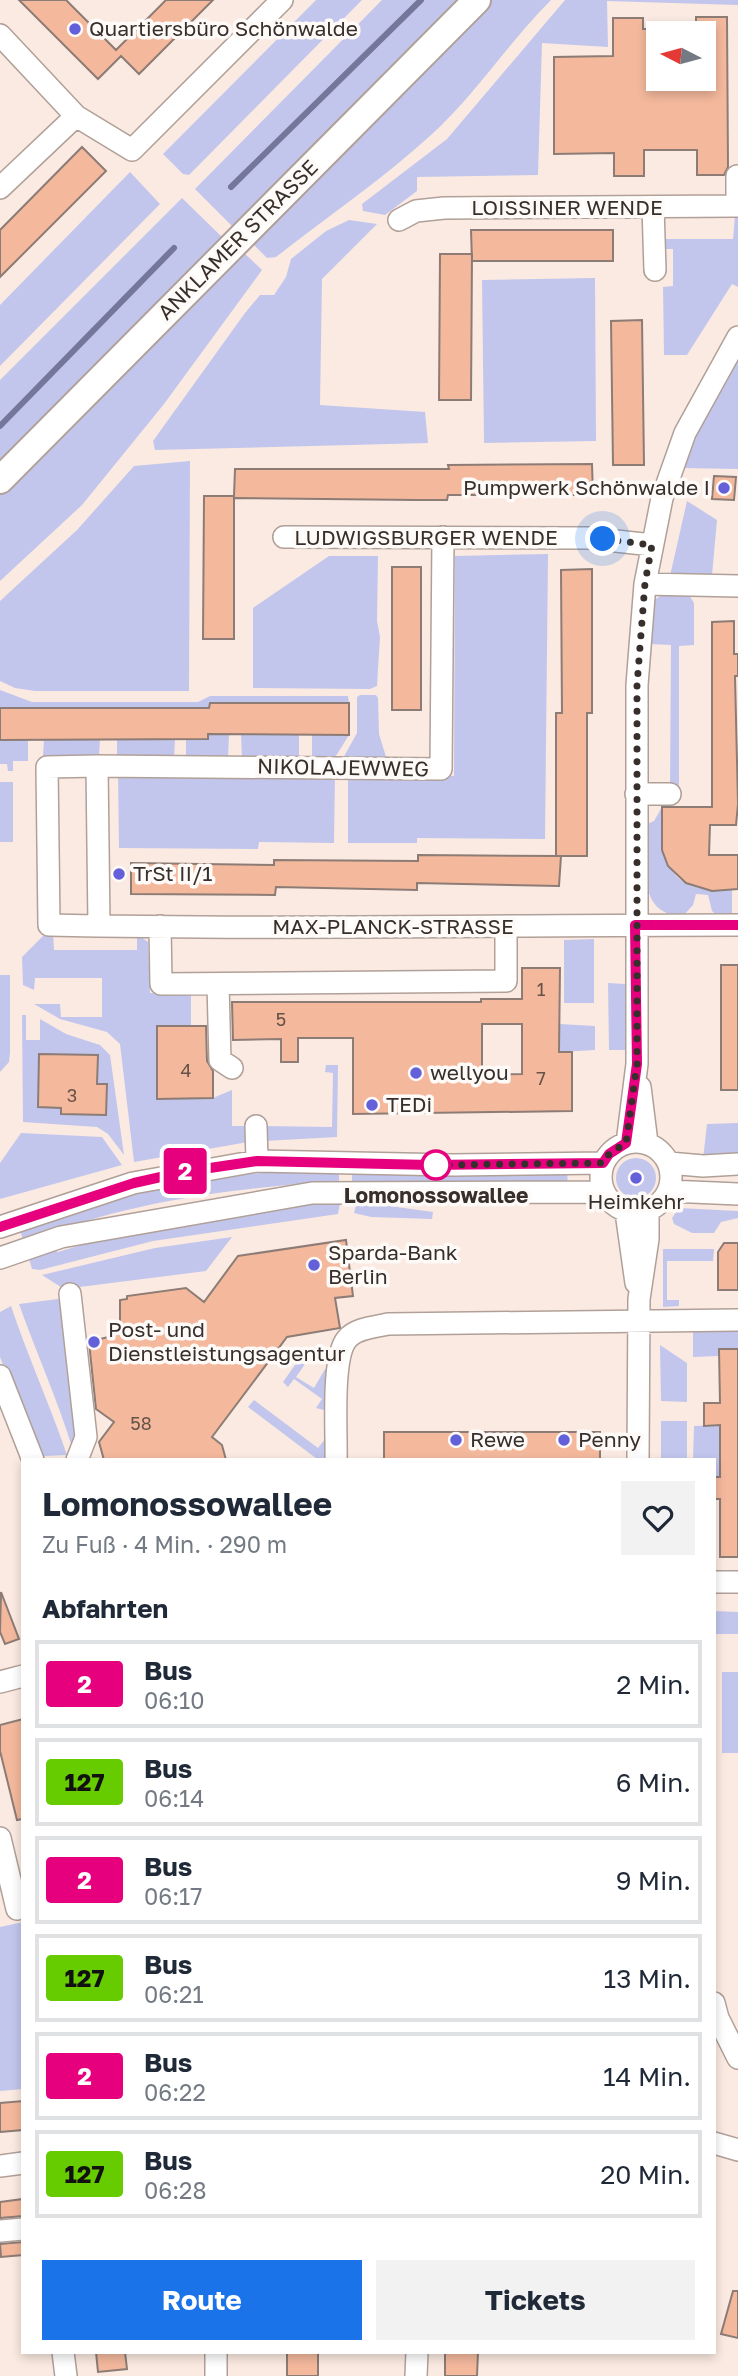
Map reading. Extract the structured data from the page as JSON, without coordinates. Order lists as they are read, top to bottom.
{
  "streets": {
    "main road": ["ANKLAMER STRASSE"],
    "street": [
      "LOISSINER WENDE",
      "LUDWIGSBURGER WENDE",
      "NIKOLAJEWWEG",
      "MAX-PLANCK-STRASSE"
    ]
  },
  "crossings": [
    ["LUDWIGSBURGER WENDE", "NIKOLAJEWWEG"],
    ["NIKOLAJEWWEG", "MAX-PLANCK-STRASSE"]
  ],
  "places": [
    "Quartiersbüro Schönwalde",
    "Pumpwerk Schönwalde I",
    "TrSt II/1",
    "wellyou",
    "TEDi",
    "Lomonossowallee",
    "Heimkehr",
    "Sparda-Bank Berlin",
    "Post- und Dienstleistungsagentur",
    "Rewe",
    "Penny"
  ],
  "lines": ["bus line 2"],
  "house_numbers": [
    "1",
    "5",
    "4",
    "7",
    "3",
    "58"
  ],
  "north": "left",
  "page": {
    "on_map": "2",
    "heading": [
      ["Lomonossowallee", "Zu Fuß · 4 Min. · 290 m"],
      "Abfahrten"
    ],
    "list": [
      {
        "mark": "2",
        "name": "Bus",
        "note": "06:10",
        "value": "2 Min."
      },
      {
        "mark": "127",
        "name": "Bus",
        "note": "06:14",
        "value": "6 Min."
      },
      {
        "mark": "2",
        "name": "Bus",
        "note": "06:17",
        "value": "9 Min."
      },
      {
        "mark": "127",
        "name": "Bus",
        "note": "06:21",
        "value": "13 Min."
      },
      {
        "mark": "2",
        "name": "Bus",
        "note": "06:22",
        "value": "14 Min."
      },
      {
        "mark": "127",
        "name": "Bus",
        "note": "06:28",
        "value": "20 Min."
      }
    ],
    "buttons": ["Route", "Tickets"]
  }
}
